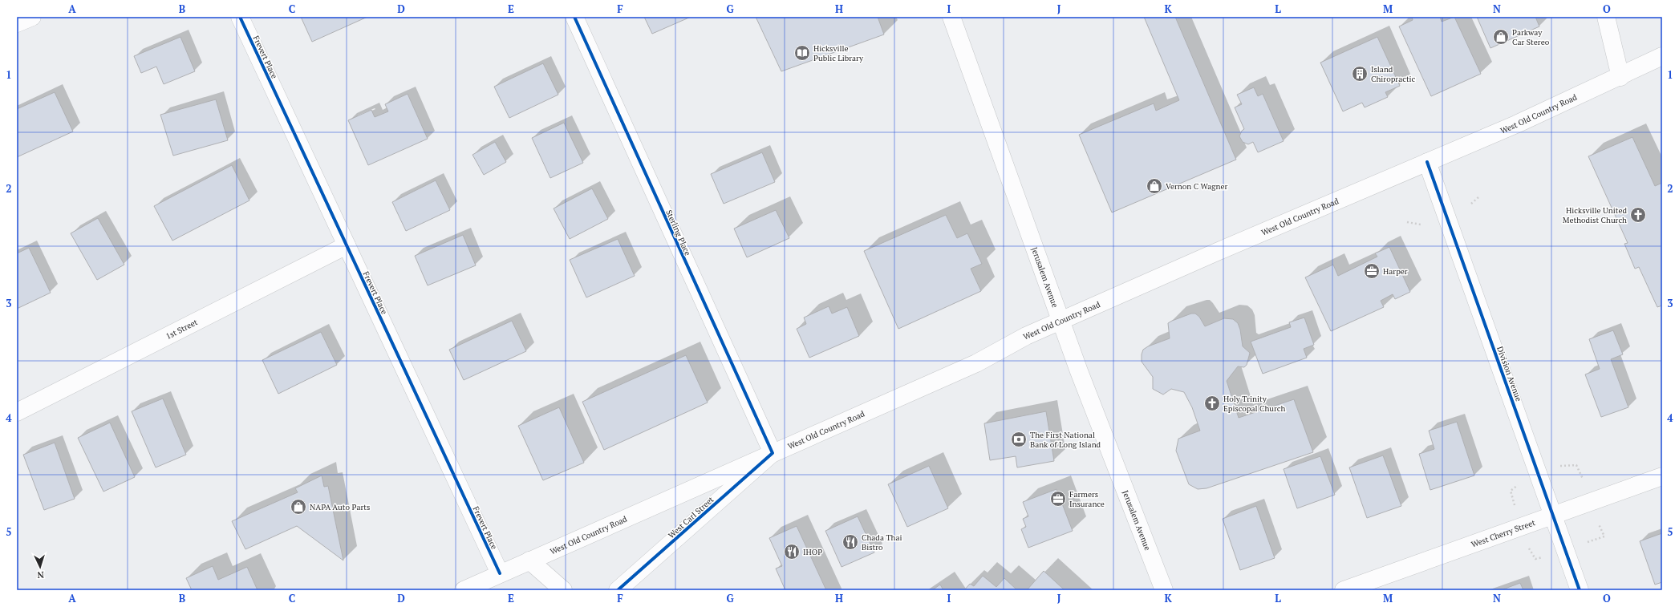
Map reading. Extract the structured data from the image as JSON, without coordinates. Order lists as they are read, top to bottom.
{
  "streets": {
    "street": [
      "Frevert Place",
      "West Old Country Road",
      "Sterling Place",
      "Jerusalem Avenue",
      "1st Street",
      "Division Avenue",
      "West Carl Street",
      "West Cherry Street"
    ]
  },
  "crossings": [
    ["Frevert Place", "West Old Country Road"],
    ["Frevert Place", "1st Street"],
    ["West Old Country Road", "Sterling Place"],
    ["West Old Country Road", "Jerusalem Avenue"],
    ["West Old Country Road", "Division Avenue"],
    ["West Old Country Road", "West Carl Street"],
    ["Sterling Place", "West Carl Street"],
    ["Division Avenue", "West Cherry Street"]
  ],
  "places": {
    "shop": ["Parkway Car Stereo", "Vernon C Wagner", "NAPA Auto Parts"],
    "library": ["Hicksville Public Library"],
    "building": ["Island Chiropractic"],
    "church": ["Hicksville United Methodist Church", "Holy Trinity Episcopal Church"],
    "office": ["Harper", "Farmers Insurance"],
    "bank": ["The First National Bank of Long Island"],
    "restaurant": ["Chada Thai Bistro", "IHOP"]
  },
  "north": "bottom",
  "grid": {
    "columns": [
      "A",
      "B",
      "C",
      "D",
      "E",
      "F",
      "G",
      "H",
      "I",
      "J",
      "K",
      "L",
      "M",
      "N",
      "O"
    ],
    "rows": [
      "1",
      "2",
      "3",
      "4",
      "5"
    ]
  }
}
